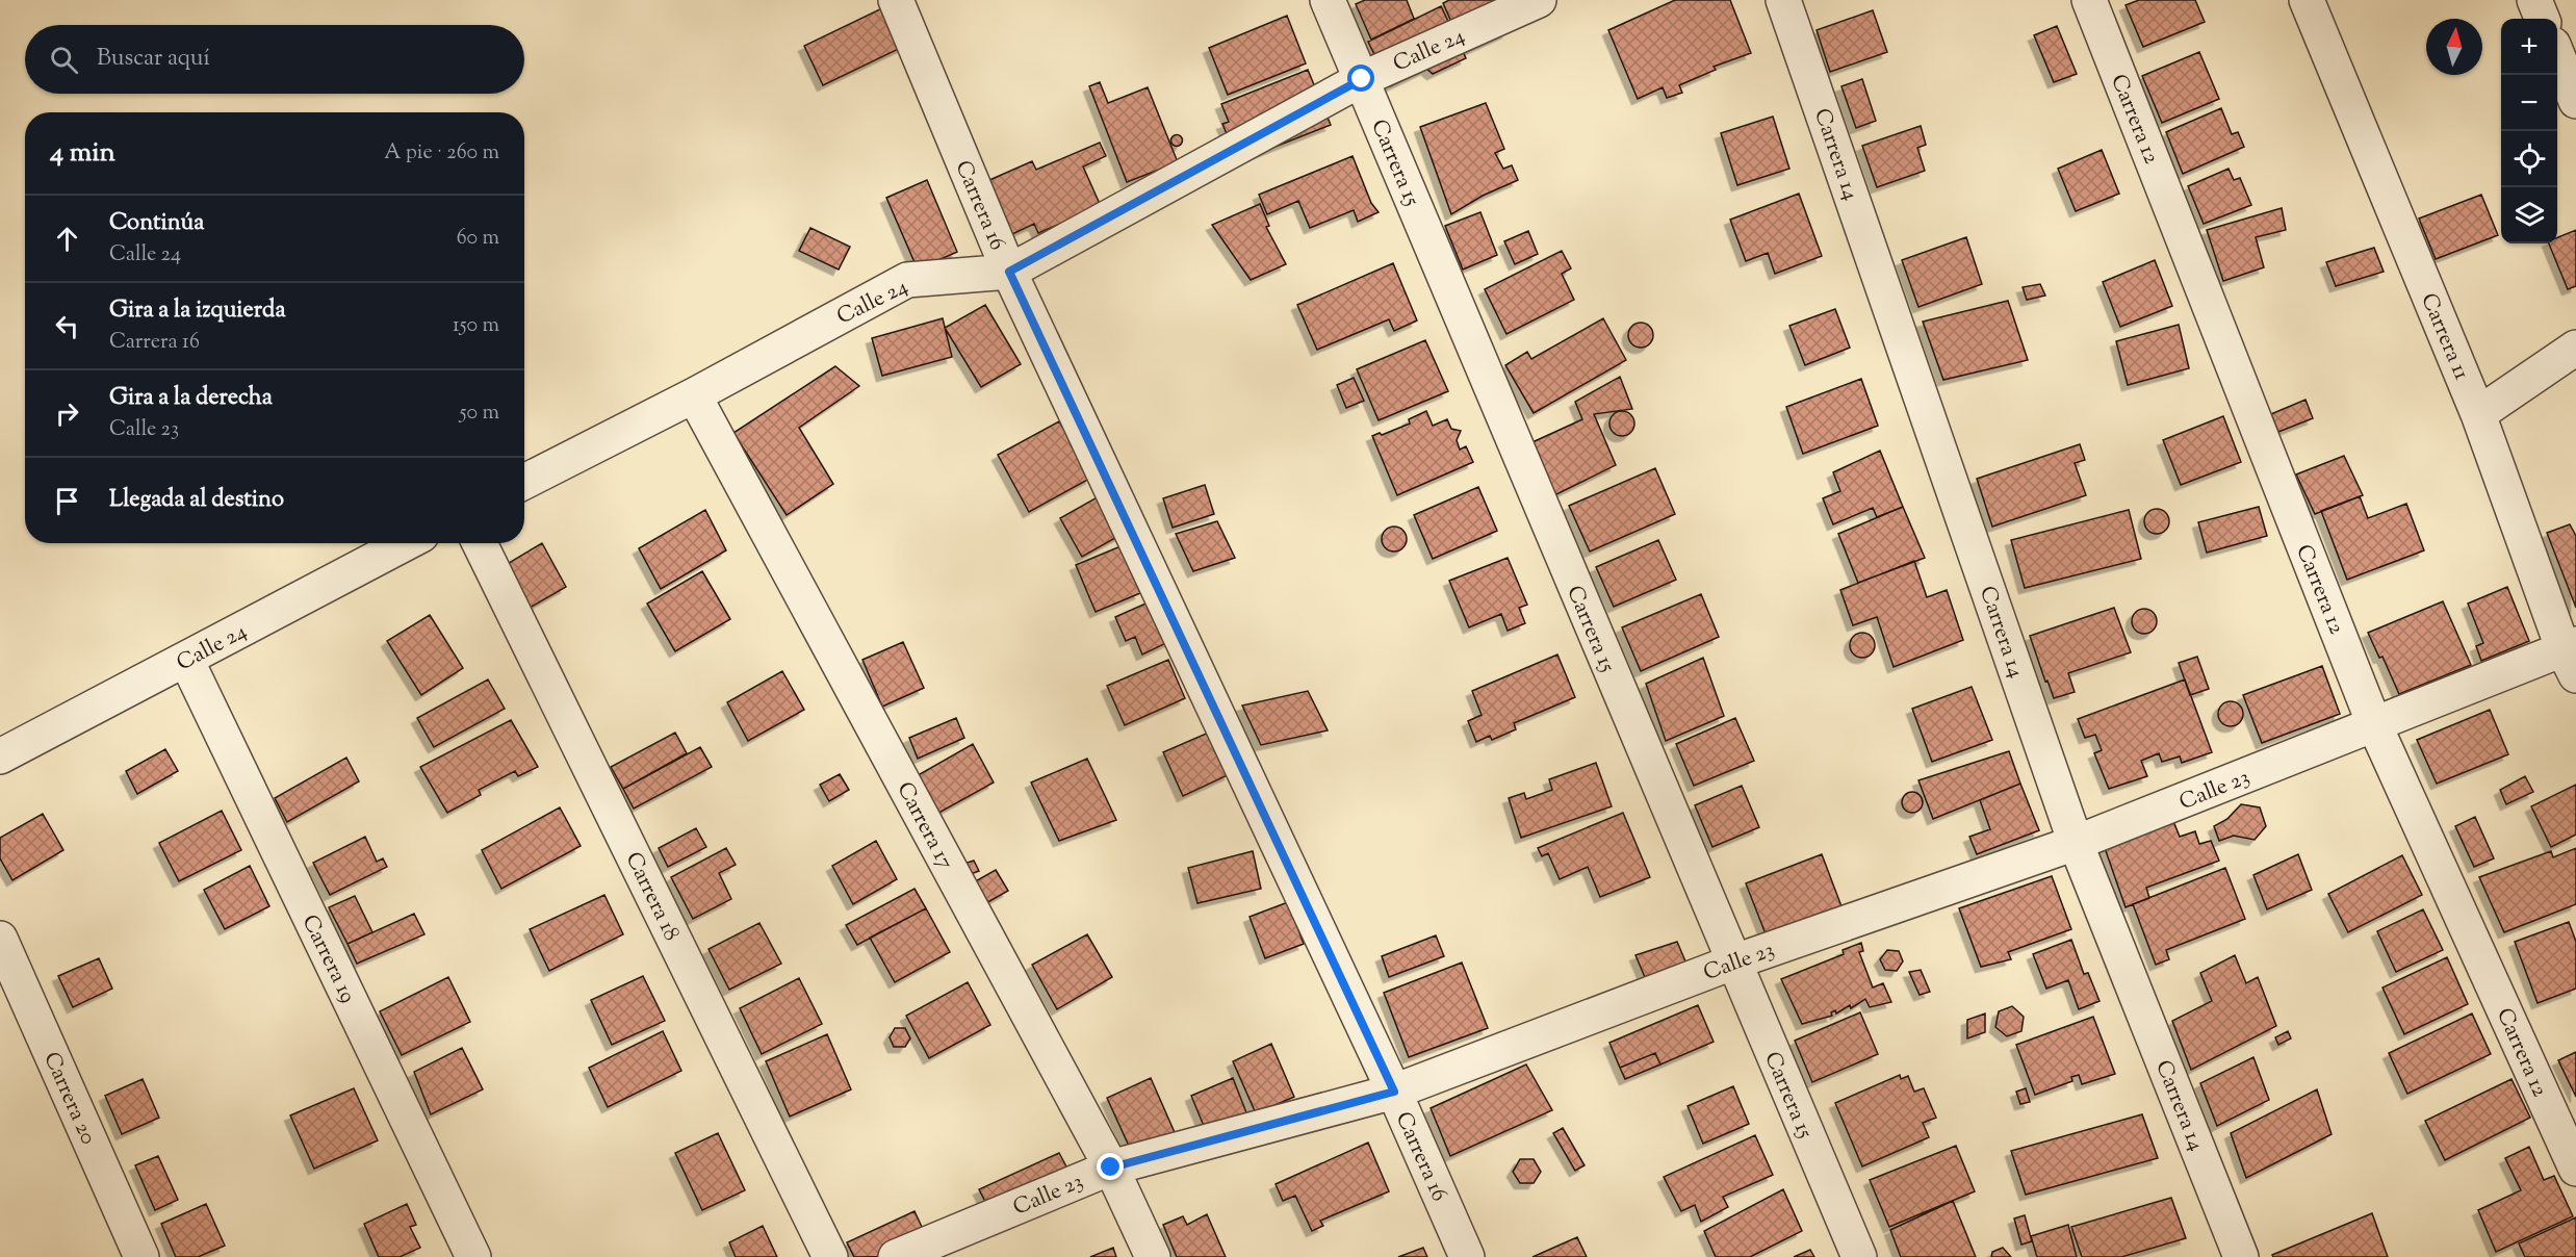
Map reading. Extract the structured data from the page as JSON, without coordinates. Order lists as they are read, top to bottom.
{
  "streets": {
    "street": [
      "Calle 24",
      "Carrera 12",
      "Carrera 14",
      "Carrera 15",
      "Carrera 16",
      "Carrera 11",
      "Calle 23",
      "Carrera 17",
      "Carrera 18",
      "Carrera 19",
      "Carrera 20"
    ]
  },
  "crossings": [
    ["Calle 24", "Carrera 15"],
    ["Calle 24", "Carrera 16"],
    ["Calle 24", "Carrera 17"],
    ["Calle 24", "Carrera 19"],
    ["Carrera 12", "Calle 23"],
    ["Carrera 14", "Calle 23"],
    ["Carrera 15", "Calle 23"],
    ["Carrera 16", "Calle 23"],
    ["Carrera 11", "Calle 23"],
    ["Calle 23", "Carrera 17"]
  ],
  "north": "top",
  "page": {
    "map_buttons": ["+", "−"],
    "search": "Buscar aquí",
    "heading": ["4 min", "A pie · 260 m"],
    "list": [
      ["Continúa", "Calle 24", "60 m"],
      ["Gira a la izquierda", "Carrera 16", "150 m"],
      ["Gira a la derecha", "Calle 23", "50 m"],
      "Llegada al destino"
    ]
  }
}
